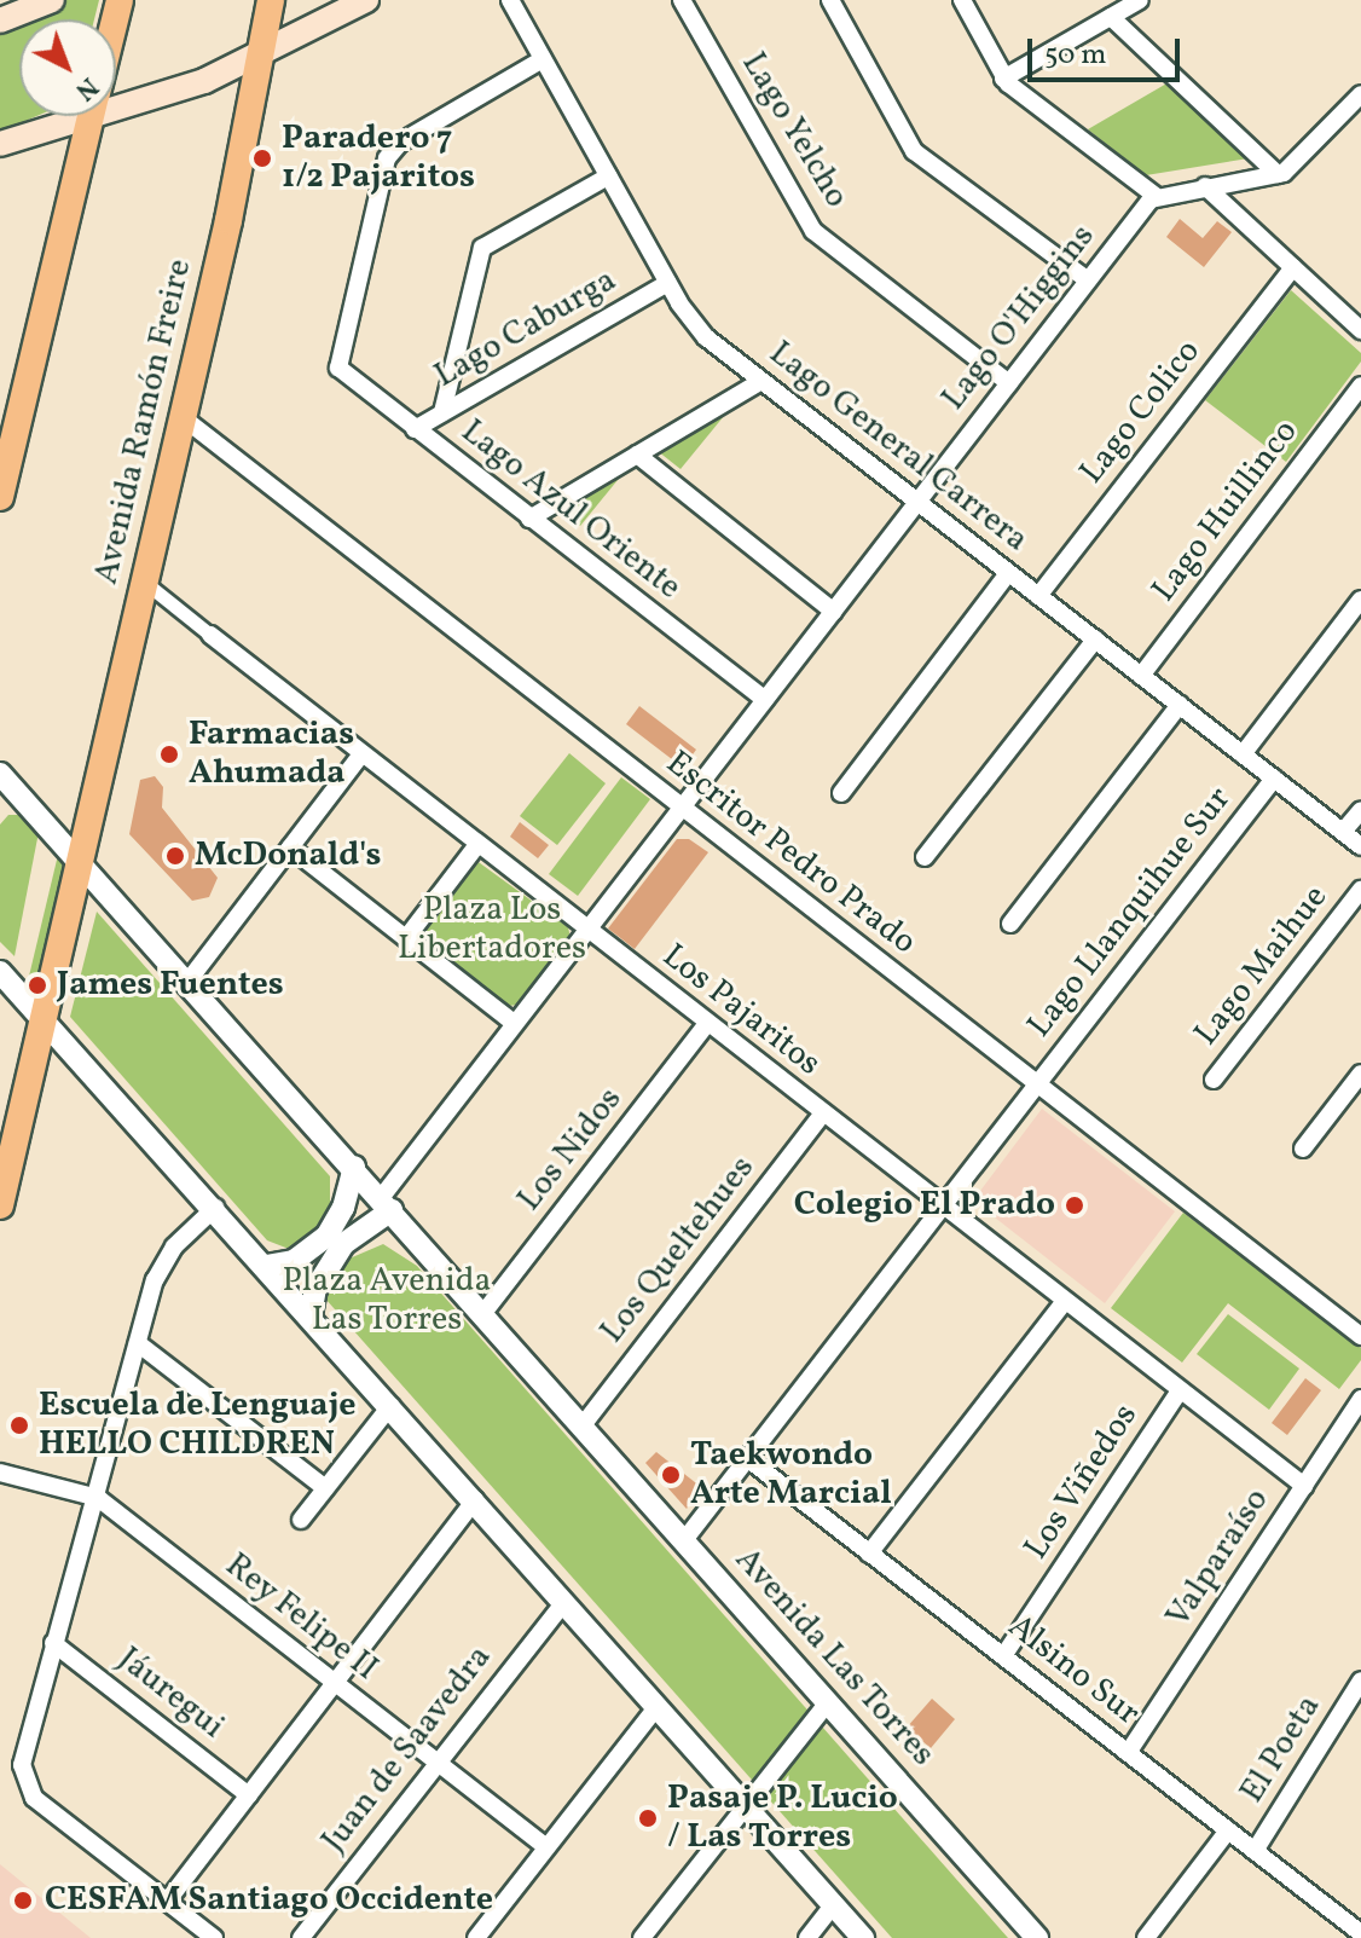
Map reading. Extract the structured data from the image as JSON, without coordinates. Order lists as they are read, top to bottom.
{
  "streets": {
    "main road": ["Avenida Ramón Freire"],
    "street": [
      "Lago Yelcho",
      "Lago O'Higgins",
      "Lago Caburga",
      "Lago Colico",
      "Lago General Carrera",
      "Lago Azul Oriente",
      "Lago Huillinco",
      "Escritor Pedro Prado",
      "Lago Llanquihue Sur",
      "Lago Maihue",
      "Los Pajaritos",
      "Los Nidos",
      "Los Queltehues",
      "Los Viñedos",
      "Valparaíso",
      "Rey Felipe II",
      "Avenida Las Torres",
      "Alsino Sur",
      "Jáuregui",
      "Juan de Saavedra",
      "El Poeta"
    ]
  },
  "crossings": [
    ["Lago Yelcho", "Lago O'Higgins"],
    ["Lago O'Higgins", "Lago General Carrera"],
    ["Lago O'Higgins", "Lago Azul Oriente"],
    ["Lago O'Higgins", "Escritor Pedro Prado"],
    ["Lago O'Higgins", "Los Pajaritos"],
    ["Lago O'Higgins", "Avenida Las Torres"],
    ["Lago Caburga", "Lago General Carrera"],
    ["Lago Caburga", "Lago Azul Oriente"],
    ["Lago Colico", "Lago General Carrera"],
    ["Avenida Ramón Freire", "Escritor Pedro Prado"],
    ["Avenida Ramón Freire", "Los Pajaritos"],
    ["Avenida Ramón Freire", "Avenida Las Torres"],
    ["Lago General Carrera", "Lago Azul Oriente"],
    ["Lago General Carrera", "Lago Huillinco"],
    ["Lago General Carrera", "Lago Llanquihue Sur"],
    ["Escritor Pedro Prado", "Lago Llanquihue Sur"],
    ["Lago Llanquihue Sur", "Los Pajaritos"],
    ["Lago Llanquihue Sur", "Avenida Las Torres"],
    ["Lago Llanquihue Sur", "Alsino Sur"],
    ["Los Pajaritos", "Los Nidos"],
    ["Los Pajaritos", "Los Queltehues"],
    ["Los Pajaritos", "Los Viñedos"],
    ["Los Pajaritos", "Valparaíso"],
    ["Los Nidos", "Avenida Las Torres"],
    ["Los Queltehues", "Avenida Las Torres"],
    ["Los Viñedos", "Alsino Sur"],
    ["Valparaíso", "Alsino Sur"],
    ["Rey Felipe II", "Juan de Saavedra"],
    ["Alsino Sur", "El Poeta"]
  ],
  "parks": ["Plaza Los Libertadores", "Plaza Avenida Las Torres"],
  "places": [
    "Paradero 7 1/2 Pajaritos",
    "Farmacias Ahumada",
    "McDonald's",
    "James Fuentes",
    "Colegio El Prado",
    "Escuela de Lenguaje HELLO CHILDREN",
    "Taekwondo Arte Marcial",
    "Pasaje P. Lucio / Las Torres",
    "CESFAM Santiago Occidente"
  ],
  "scale_bar": "50 m",
  "north": "bottom right"
}
